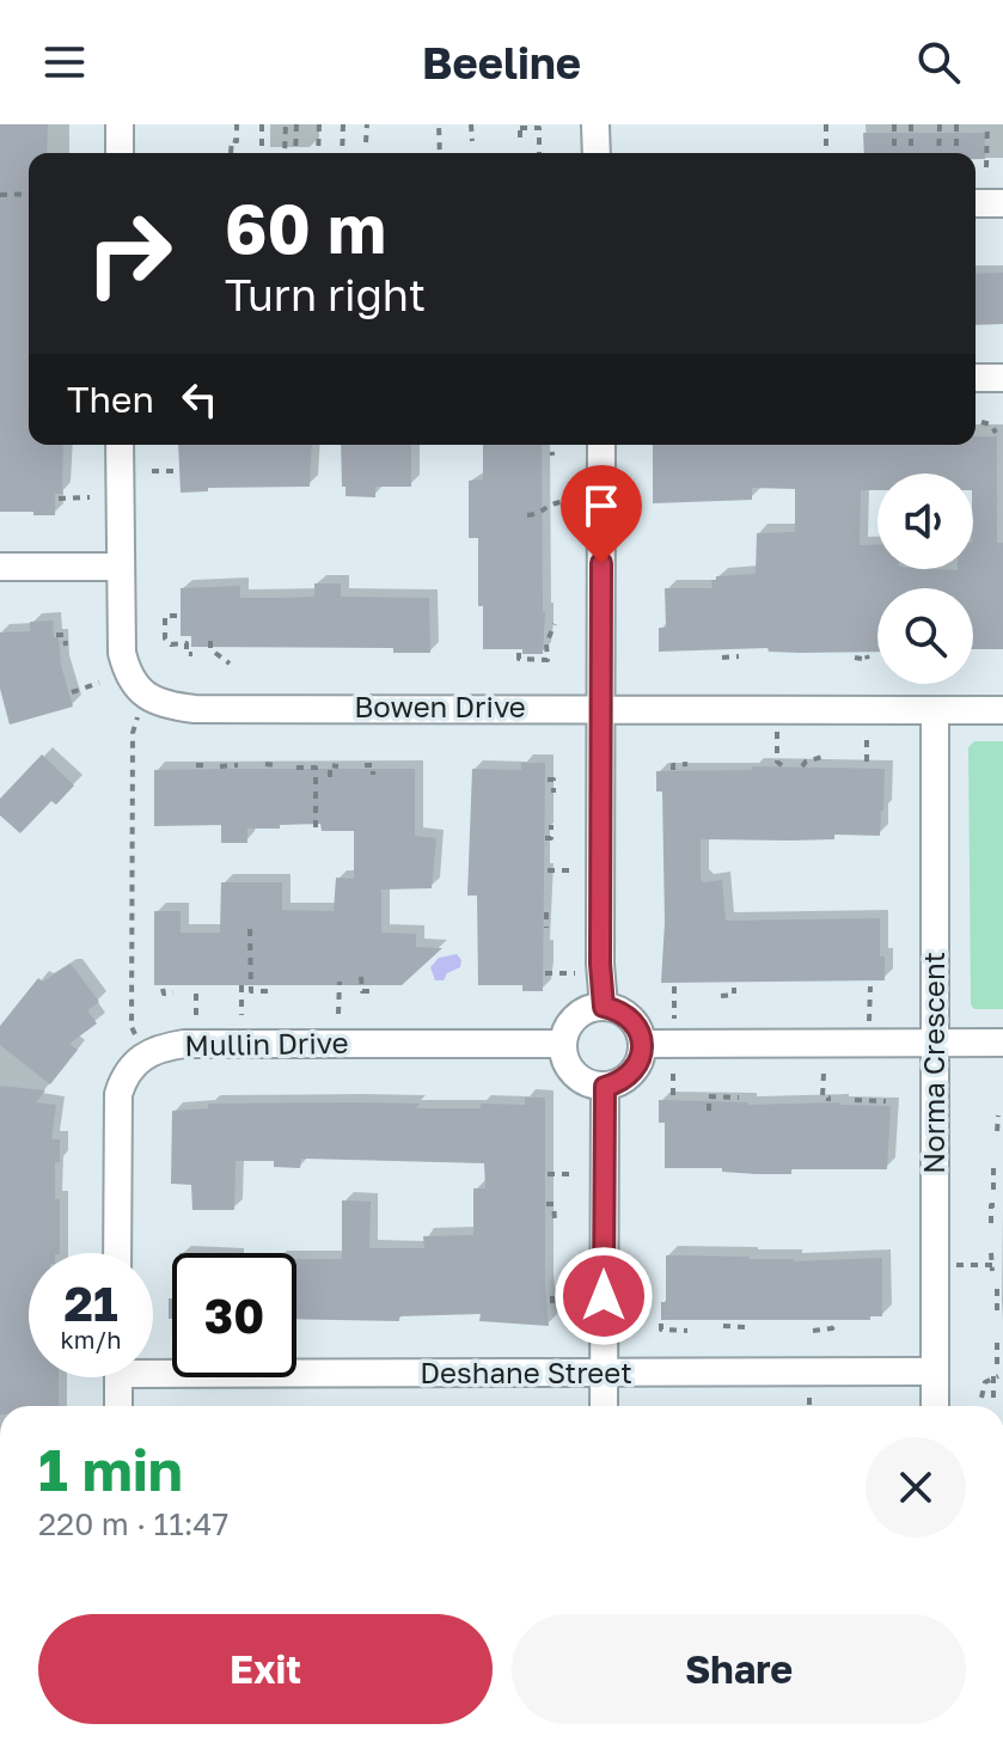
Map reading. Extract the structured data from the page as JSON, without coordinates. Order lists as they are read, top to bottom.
{
  "streets": {
    "street": [
      "Bowen Drive",
      "Mullin Drive",
      "Norma Crescent",
      "Deshane Street"
    ]
  },
  "crossings": [
    ["Bowen Drive", "Norma Crescent"],
    ["Norma Crescent", "Deshane Street"]
  ],
  "page": {
    "header": "Beeline",
    "turn": ["60 m", "Turn right"],
    "then": "Then",
    "speed": "21 km/h",
    "limit": "30",
    "heading": ["1 min", "220 m · 11:47"],
    "buttons": ["Exit", "Share"]
  }
}
